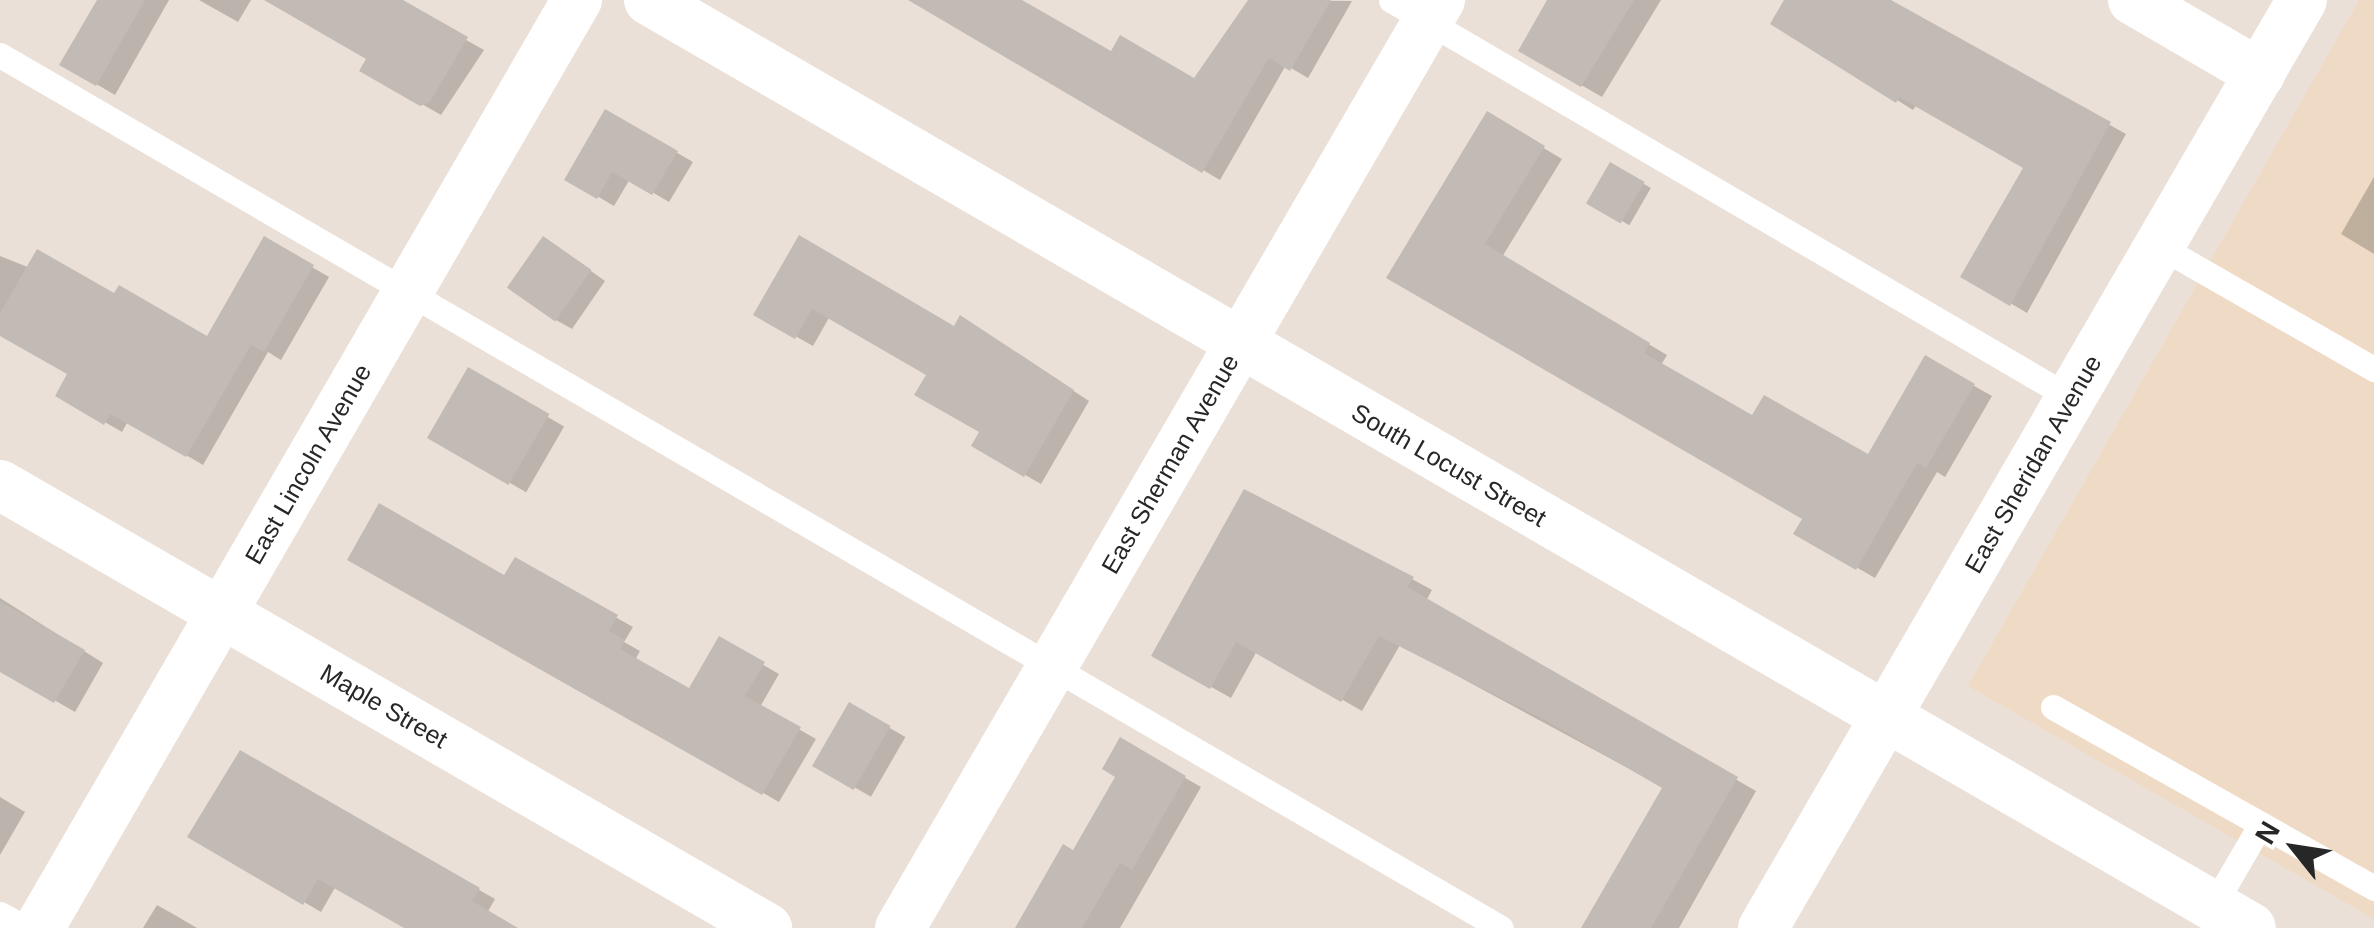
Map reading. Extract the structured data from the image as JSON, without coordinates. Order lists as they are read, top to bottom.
{
  "streets": {
    "street": [
      "East Lincoln Avenue",
      "East Sherman Avenue",
      "East Sheridan Avenue",
      "South Locust Street",
      "Maple Street"
    ]
  },
  "crossings": [
    ["East Lincoln Avenue", "Maple Street"],
    ["East Sherman Avenue", "South Locust Street"],
    ["East Sheridan Avenue", "South Locust Street"]
  ],
  "north": "top left"
}
